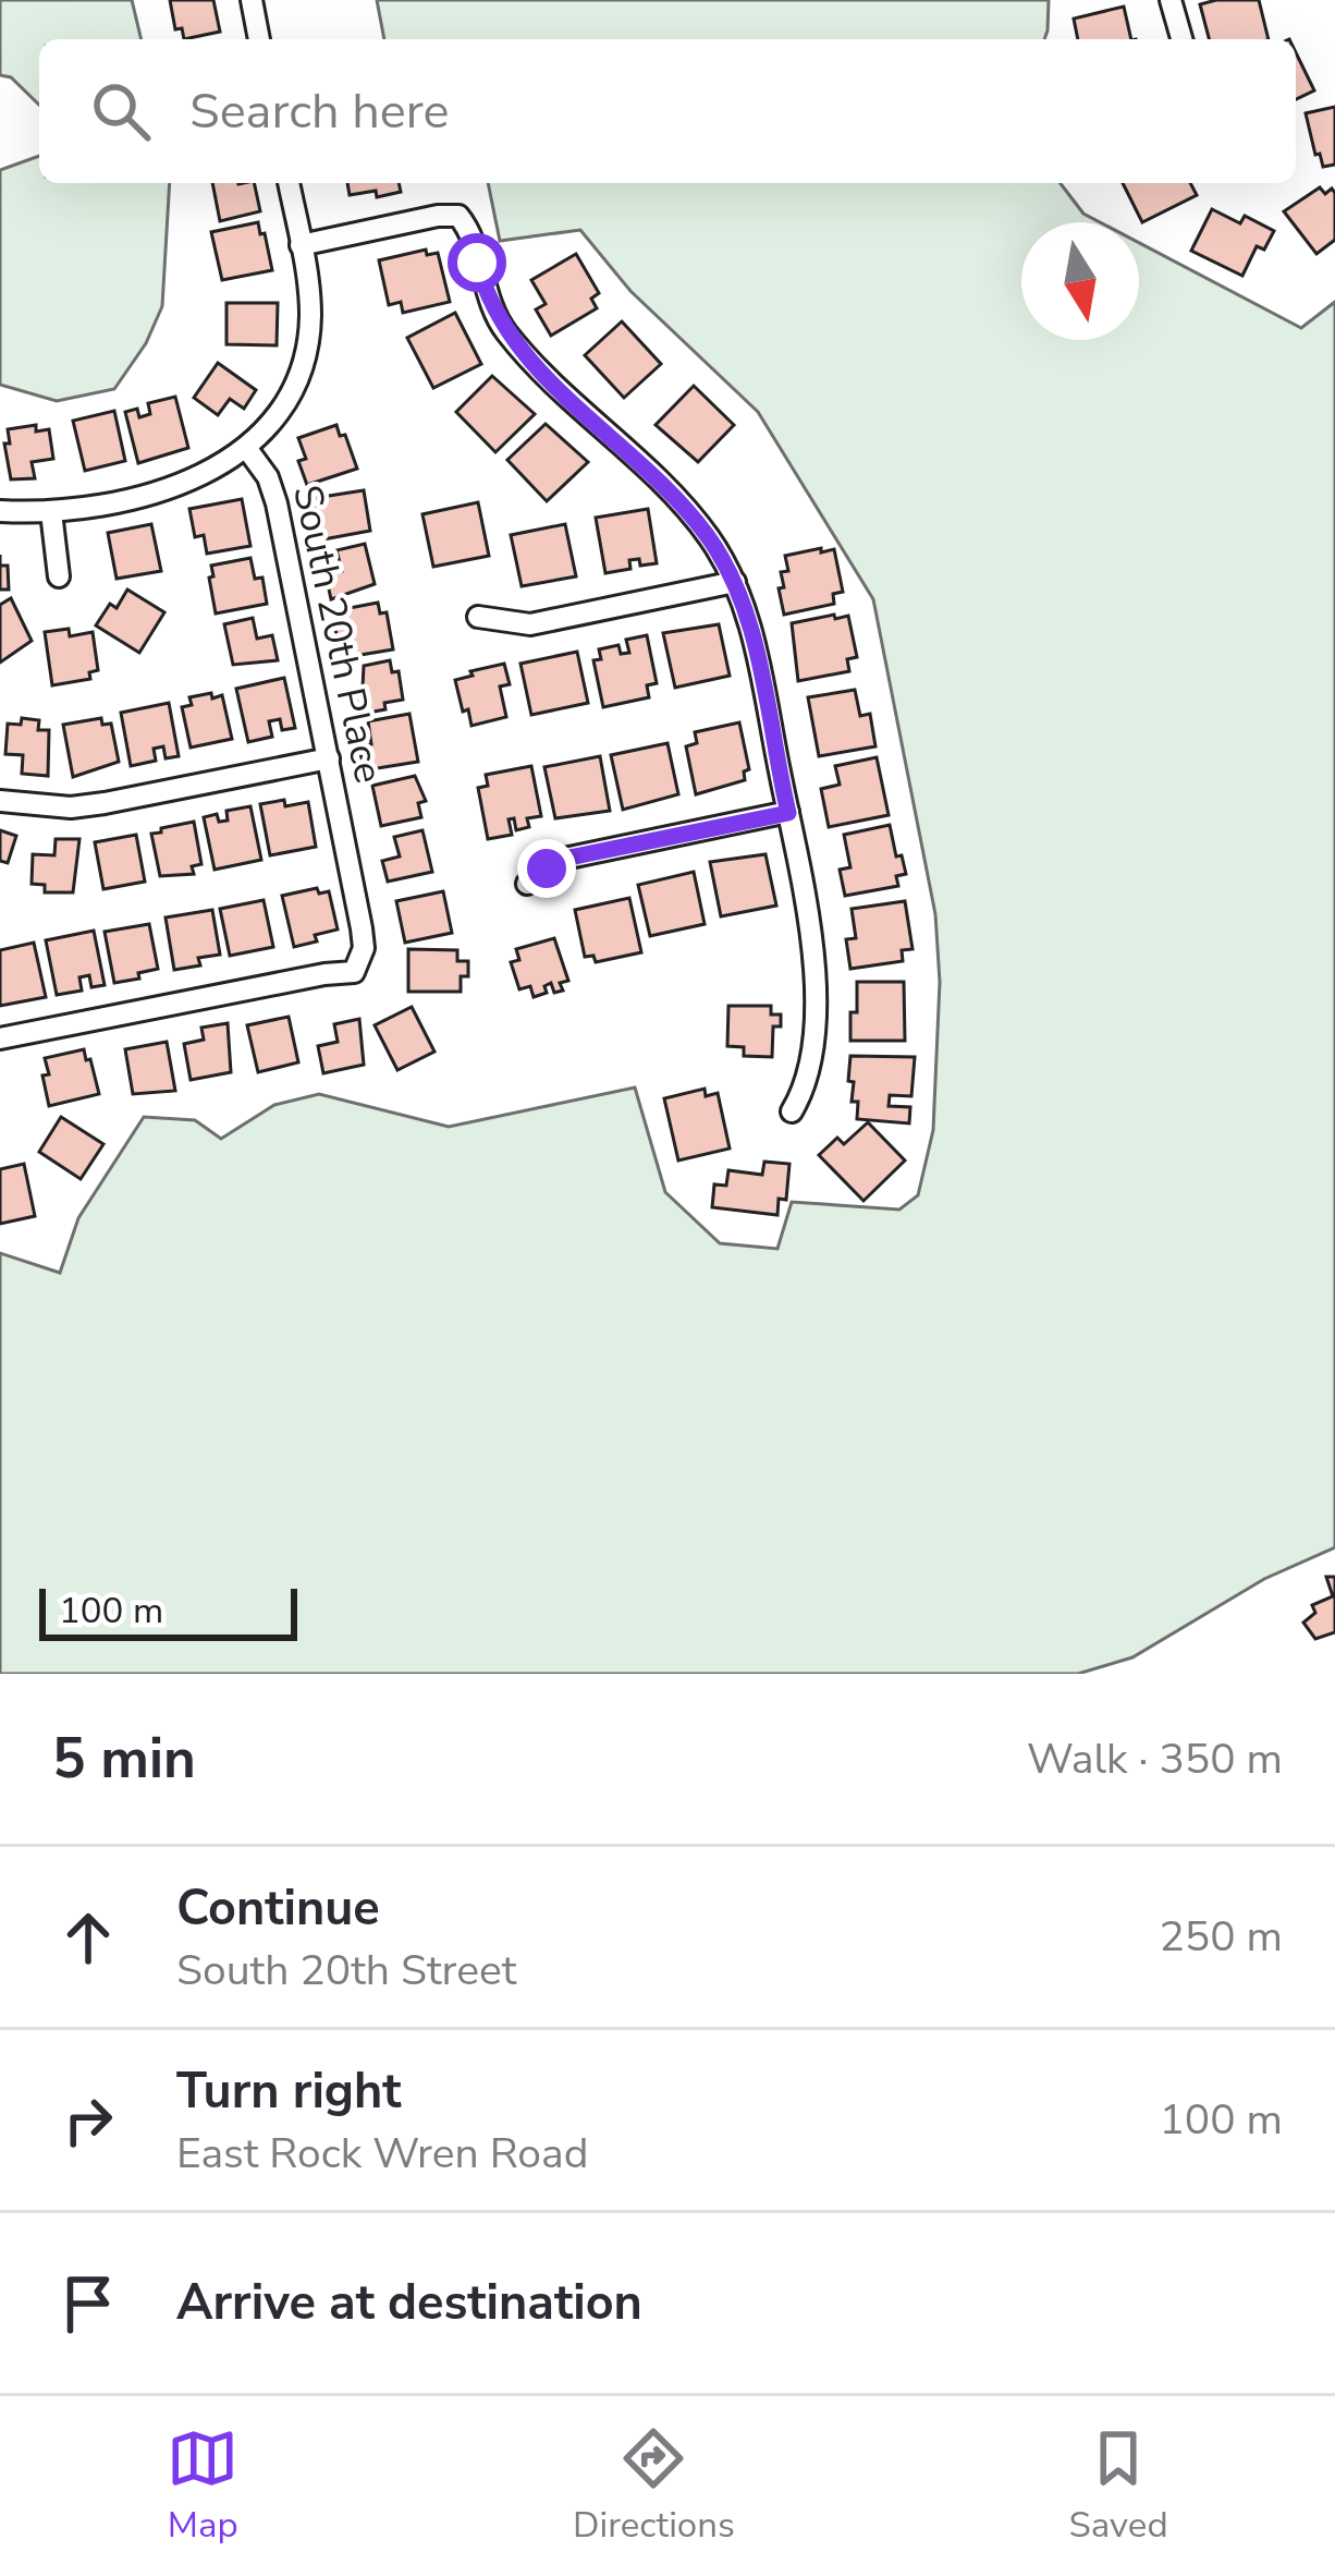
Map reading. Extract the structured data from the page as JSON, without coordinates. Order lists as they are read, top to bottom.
{
  "streets": {
    "street": ["South 20th Place"]
  },
  "scale_bar": "100 m",
  "north": "bottom",
  "page": {
    "search": "Search here",
    "scale": "100 m",
    "heading": ["5 min", "Walk · 350 m"],
    "list": [
      ["Continue", "South 20th Street", "250 m"],
      ["Turn right", "East Rock Wren Road", "100 m"],
      "Arrive at destination"
    ],
    "nav": ["Map", "Directions", "Saved"]
  }
}
